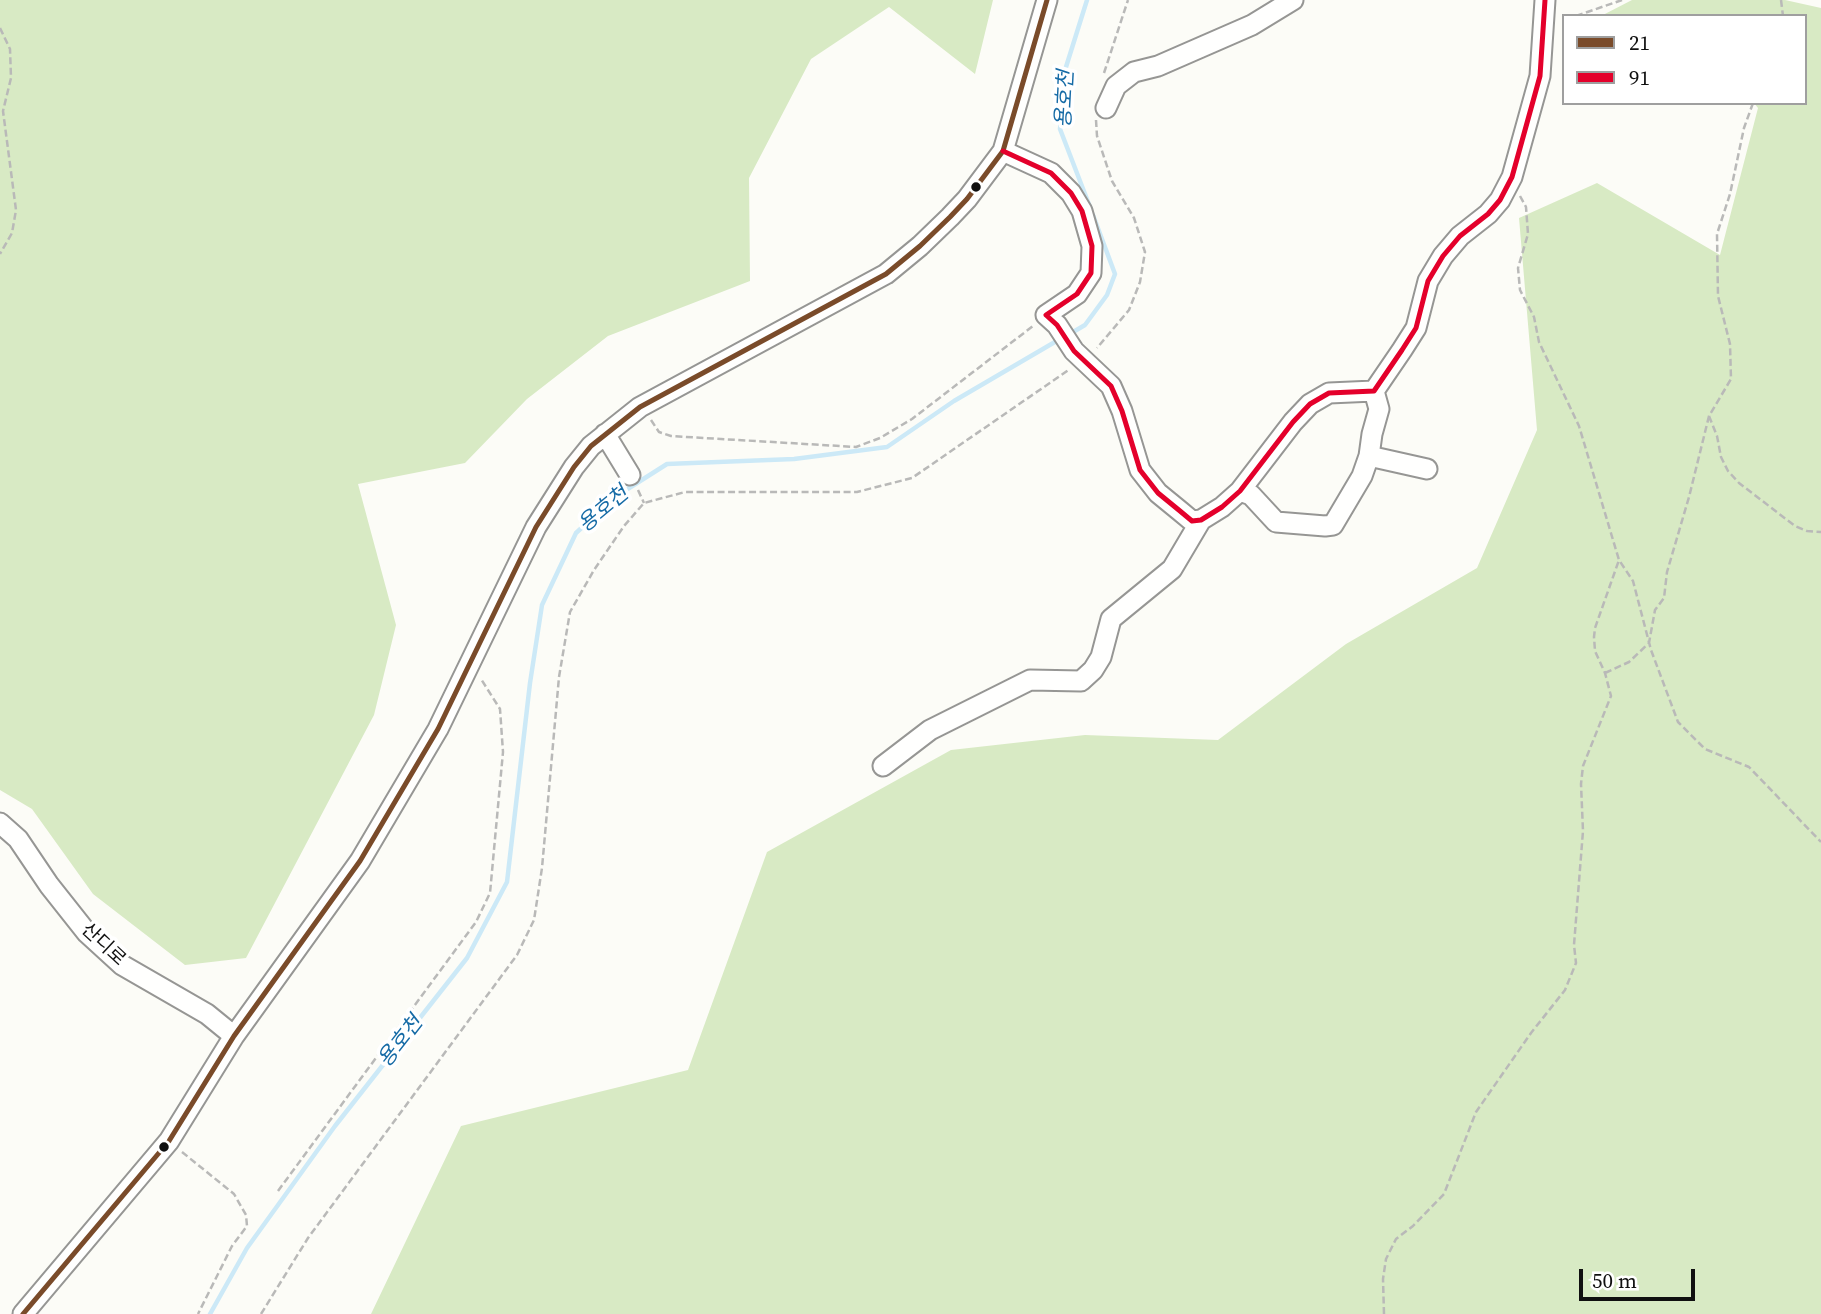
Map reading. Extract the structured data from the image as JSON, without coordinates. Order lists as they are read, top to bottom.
{
  "streets": {
    "street": ["산디로"]
  },
  "water": ["용호천"],
  "lines": ["transit line 21", "transit line 91"],
  "legend": ["21", "91"],
  "scale_bar": "50 m"
}
